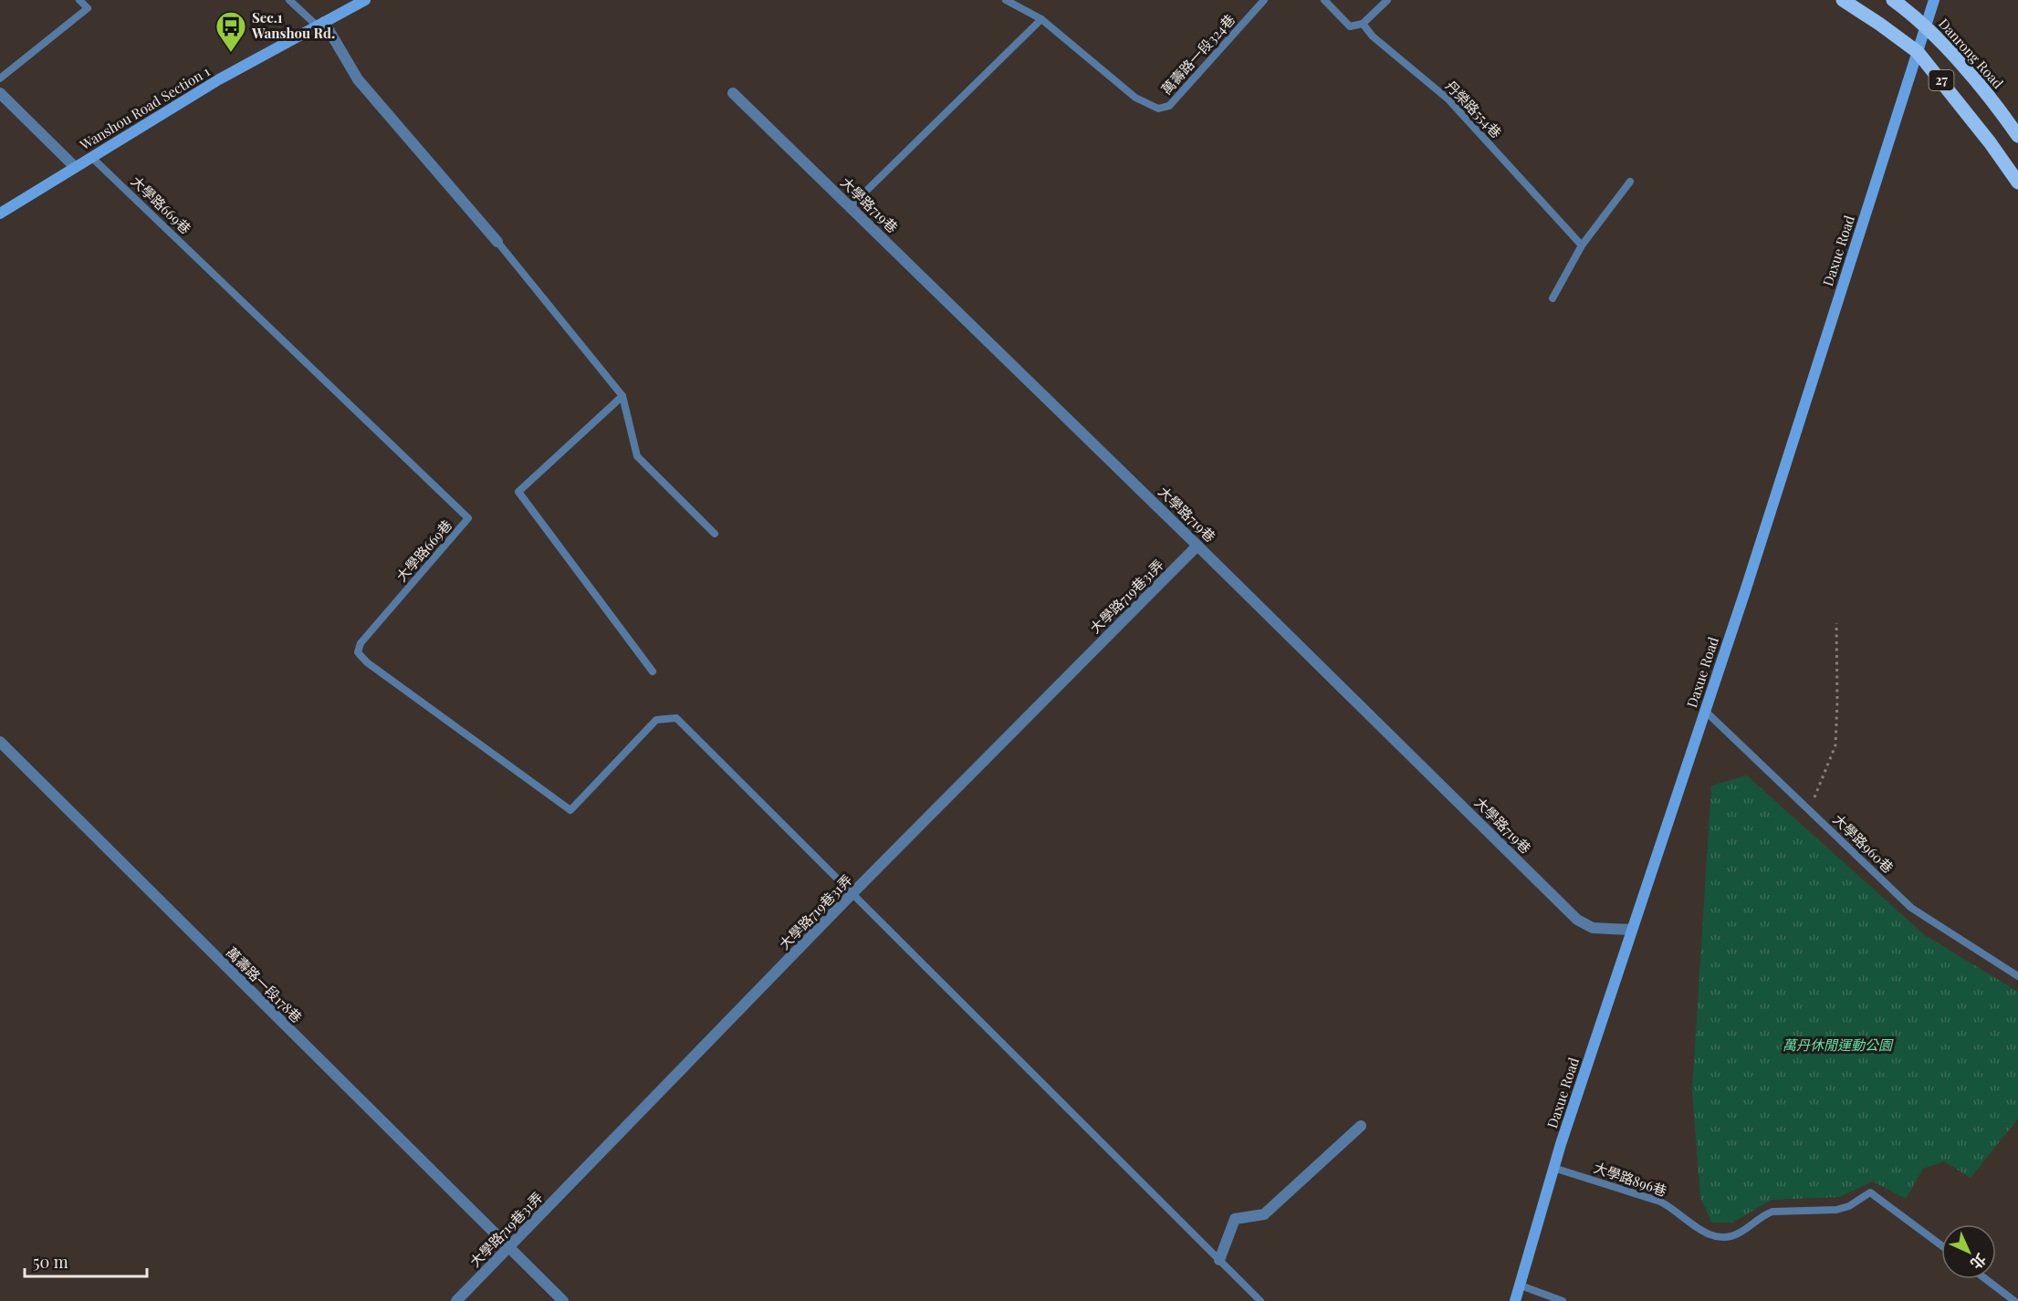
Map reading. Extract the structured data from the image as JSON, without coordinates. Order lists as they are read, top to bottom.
{
  "streets": {
    "main road": [
      "Danrong Road",
      "27",
      "Wanshou Road Section 1",
      "Daxue Road"
    ],
    "street": ["大學路719巷", "大學路719巷31弄", "萬壽路一段178巷"],
    "lane": [
      "萬壽路一段324巷",
      "丹榮路554巷",
      "大學路669巷",
      "大學路960巷",
      "大學路896巷"
    ]
  },
  "crossings": [
    ["Danrong Road", "Daxue Road"],
    ["27", "Daxue Road"],
    ["Wanshou Road Section 1", "大學路669巷"],
    ["大學路669巷", "大學路719巷31弄"],
    ["大學路719巷", "Daxue Road"],
    ["大學路719巷", "大學路719巷31弄"],
    ["Daxue Road", "大學路960巷"],
    ["Daxue Road", "大學路896巷"],
    ["大學路719巷31弄", "萬壽路一段178巷"]
  ],
  "parks": ["萬丹休閒運動公園"],
  "places": {
    "bus stop": ["Sec.1 Wanshou Rd."]
  },
  "scale_bar": "50 m",
  "north": "bottom right"
}
